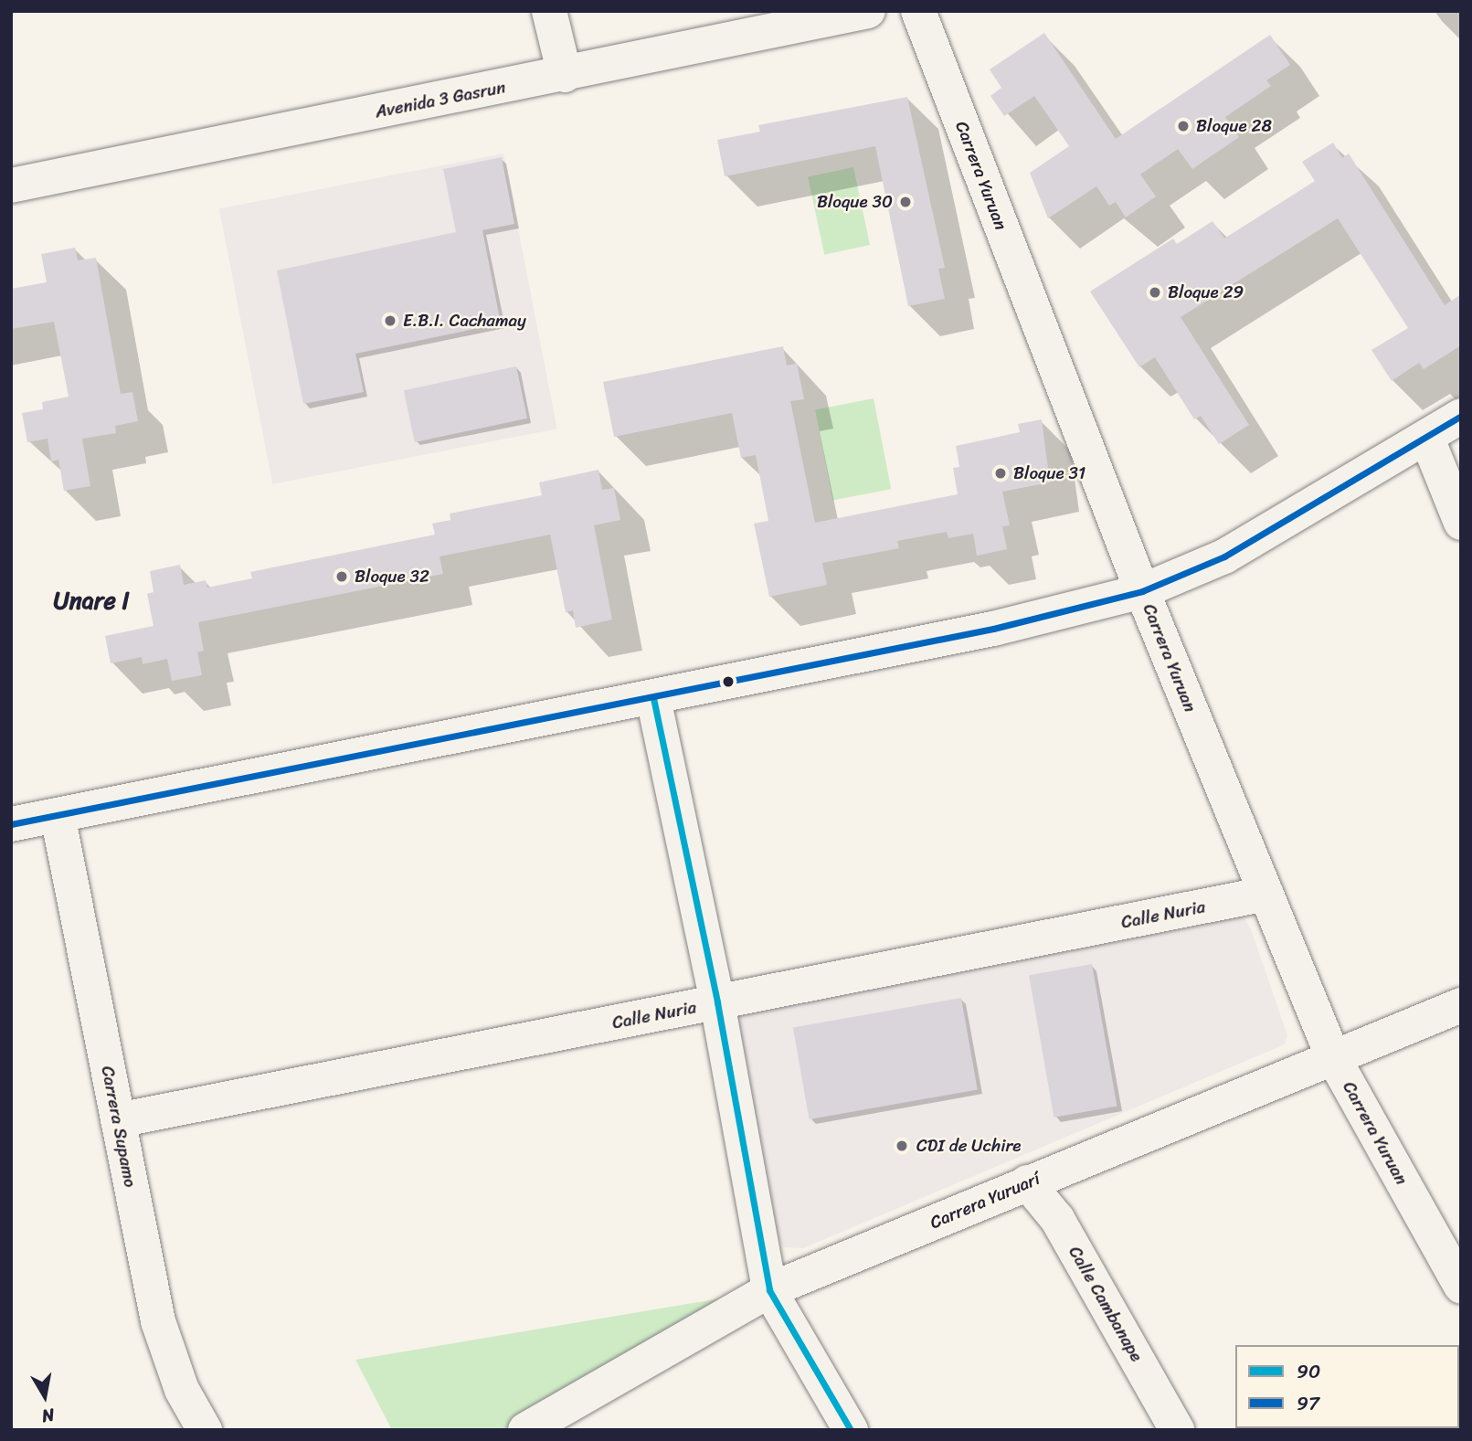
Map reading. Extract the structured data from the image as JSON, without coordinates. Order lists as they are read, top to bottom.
{
  "streets": {
    "street": [
      "Avenida 3 Gasrun",
      "Carrera Yuruan",
      "Calle Nuria",
      "Carrera Supamo",
      "Carrera Yuruarí",
      "Calle Cambanape"
    ]
  },
  "crossings": [
    ["Carrera Yuruan", "Calle Nuria"],
    ["Carrera Yuruan", "Carrera Yuruarí"],
    ["Calle Nuria", "Carrera Supamo"],
    ["Carrera Yuruarí", "Calle Cambanape"]
  ],
  "districts": ["Unare I"],
  "places": [
    "Bloque 28",
    "Bloque 30",
    "Bloque 29",
    "E.B.I. Cachamay",
    "Bloque 31",
    "Bloque 32",
    "CDI de Uchire"
  ],
  "lines": ["transit line 97", "transit line 90"],
  "legend": ["90", "97"],
  "north": "bottom"
}
